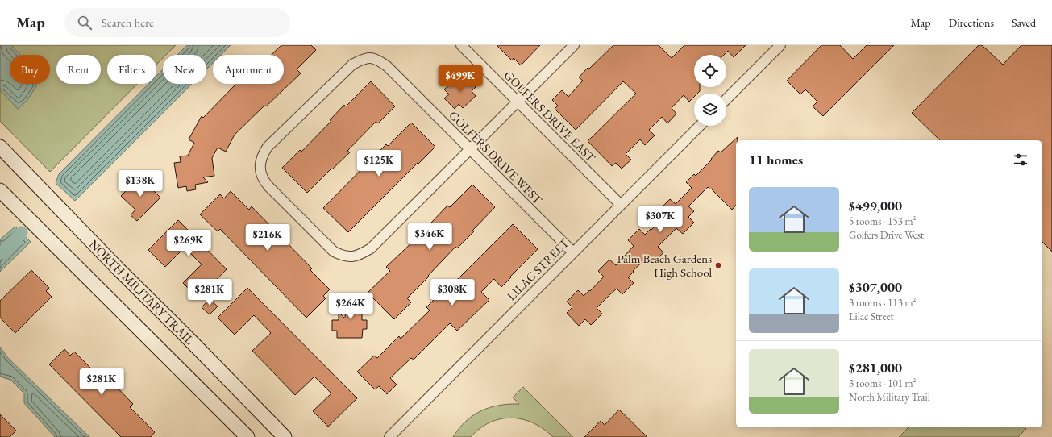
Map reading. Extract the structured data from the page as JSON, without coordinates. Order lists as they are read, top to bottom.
{
  "streets": {
    "main road": ["NORTH MILITARY TRAIL"],
    "street": ["GOLFERS DRIVE EAST", "GOLFERS DRIVE WEST", "LILAC STREET"]
  },
  "crossings": [
    ["GOLFERS DRIVE EAST", "LILAC STREET"],
    ["GOLFERS DRIVE WEST", "LILAC STREET"]
  ],
  "places": ["Palm Beach Gardens High School"],
  "page": {
    "header": "Map",
    "search": "Search here",
    "nav": ["Map", "Directions", "Saved"],
    "chip": [
      "Buy",
      "Rent",
      "Filters",
      "New",
      "Apartment"
    ],
    "price": [
      "$499K",
      "$125K",
      "$138K",
      "$307K",
      "$346K",
      "$216K",
      "$269K",
      "$281K",
      "$308K",
      "$264K",
      "$281K"
    ],
    "heading": "11 homes",
    "list": [
      {
        "name": "$499,000",
        "note": "5 rooms · 153 m² · Golfers Drive West"
      },
      {
        "name": "$307,000",
        "note": "3 rooms · 113 m² · Lilac Street"
      },
      {
        "name": "$281,000",
        "note": "3 rooms · 101 m² · North Military Trail"
      }
    ]
  }
}
